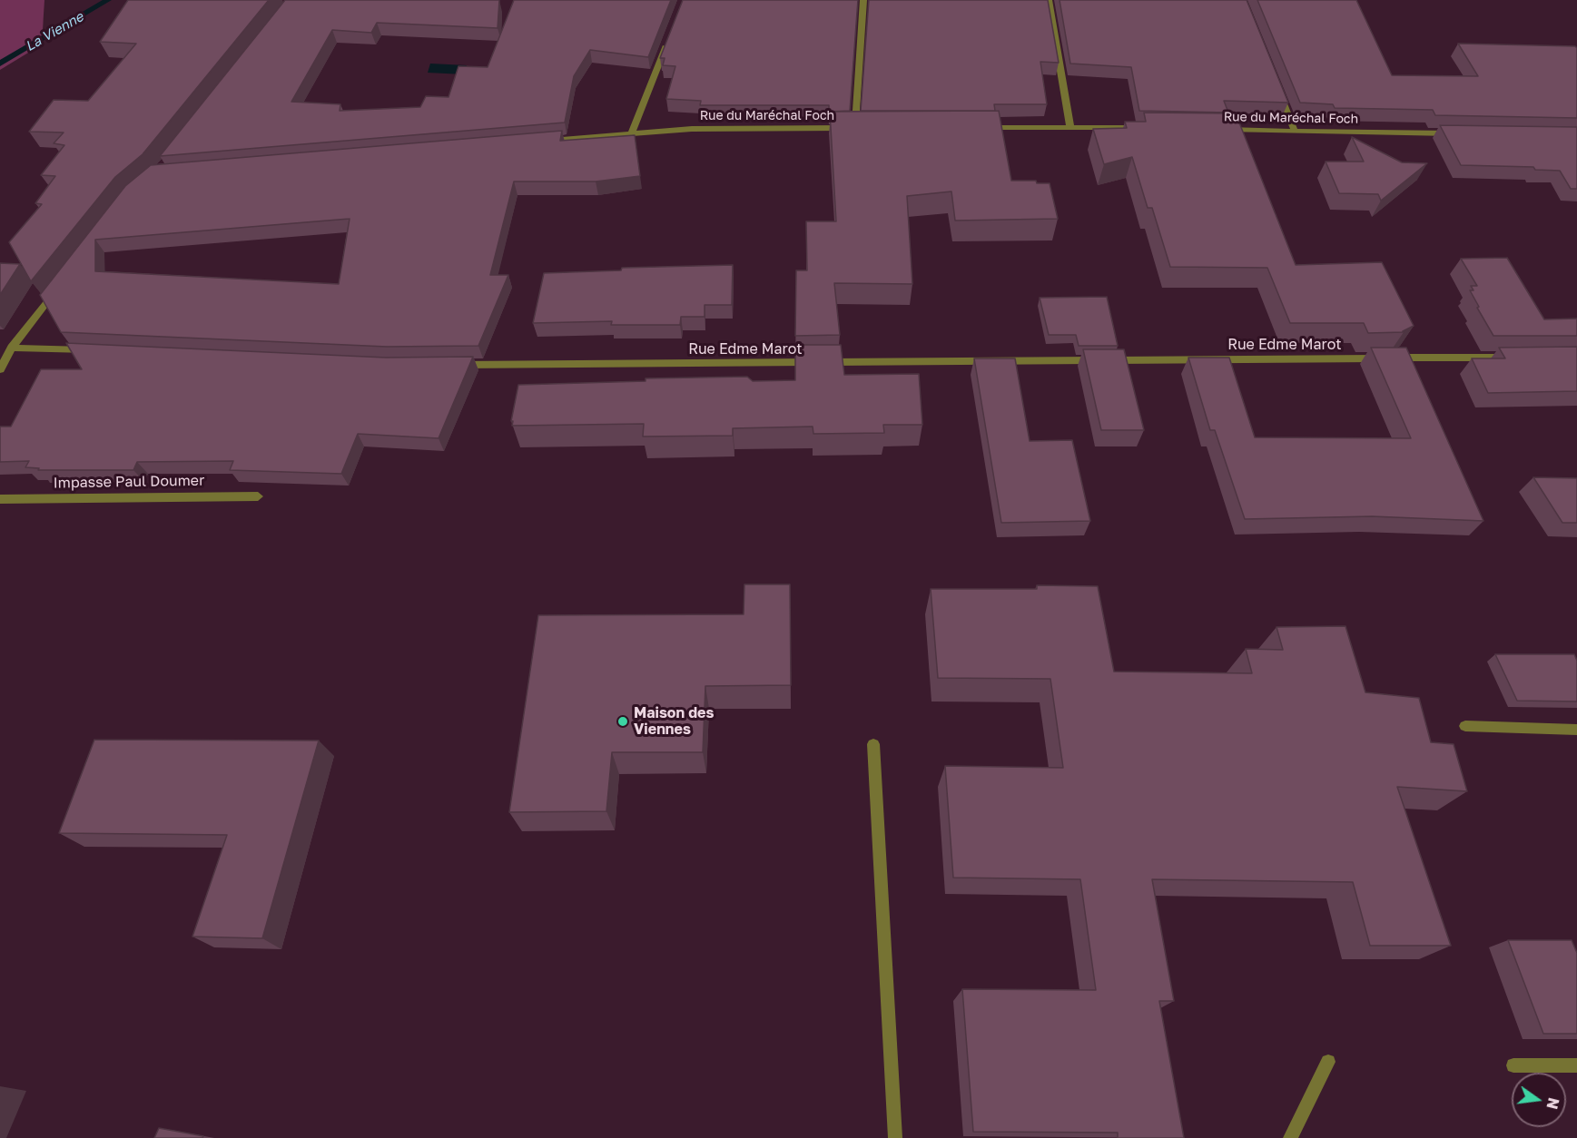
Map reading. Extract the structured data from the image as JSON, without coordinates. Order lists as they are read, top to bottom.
{
  "streets": {
    "street": ["Rue du Maréchal Foch", "Rue Edme Marot", "Impasse Paul Doumer"]
  },
  "water": ["La Vienne"],
  "places": ["Maison des Viennes"],
  "north": "right"
}
